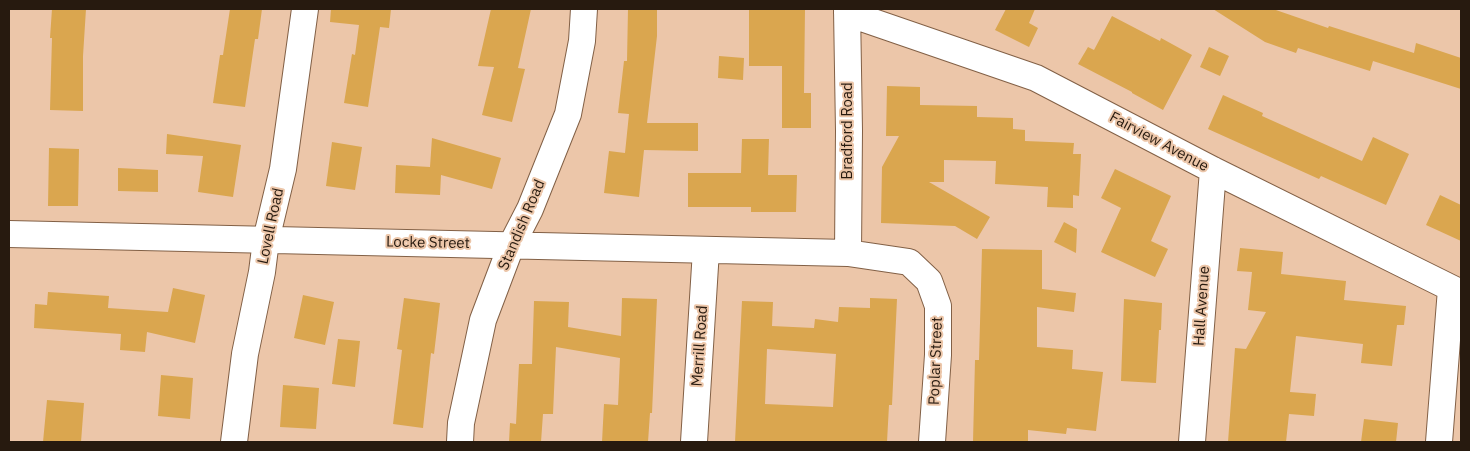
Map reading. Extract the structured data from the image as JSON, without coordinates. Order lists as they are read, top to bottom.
{
  "streets": {
    "street": [
      "Bradford Road",
      "Fairview Avenue",
      "Standish Road",
      "Lovell Road",
      "Locke Street",
      "Hall Avenue",
      "Merrill Road",
      "Poplar Street"
    ]
  },
  "crossings": [
    ["Bradford Road", "Fairview Avenue"],
    ["Bradford Road", "Locke Street"],
    ["Bradford Road", "Poplar Street"],
    ["Fairview Avenue", "Hall Avenue"],
    ["Standish Road", "Locke Street"],
    ["Lovell Road", "Locke Street"],
    ["Locke Street", "Merrill Road"],
    ["Locke Street", "Poplar Street"]
  ]
}
